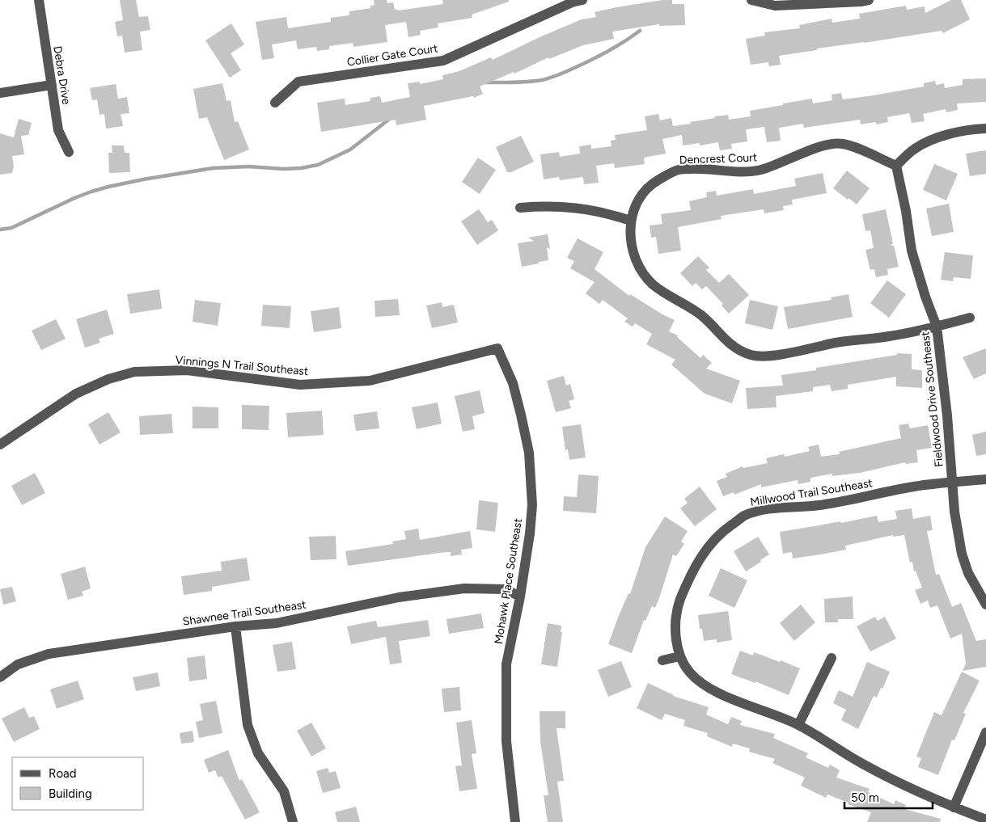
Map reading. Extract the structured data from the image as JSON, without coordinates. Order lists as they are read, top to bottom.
{
  "streets": {
    "street": [
      "Collier Gate Court",
      "Debra Drive",
      "Dencrest Court",
      "Vinnings N Trail Southeast",
      "Fieldwood Drive Southeast",
      "Millwood Trail Southeast",
      "Mohawk Place Southeast",
      "Shawnee Trail Southeast"
    ]
  },
  "crossings": [
    ["Dencrest Court", "Fieldwood Drive Southeast"],
    ["Vinnings N Trail Southeast", "Mohawk Place Southeast"],
    ["Fieldwood Drive Southeast", "Millwood Trail Southeast"],
    ["Mohawk Place Southeast", "Shawnee Trail Southeast"]
  ],
  "legend": ["Road", "Building"],
  "scale_bar": "50 m"
}
